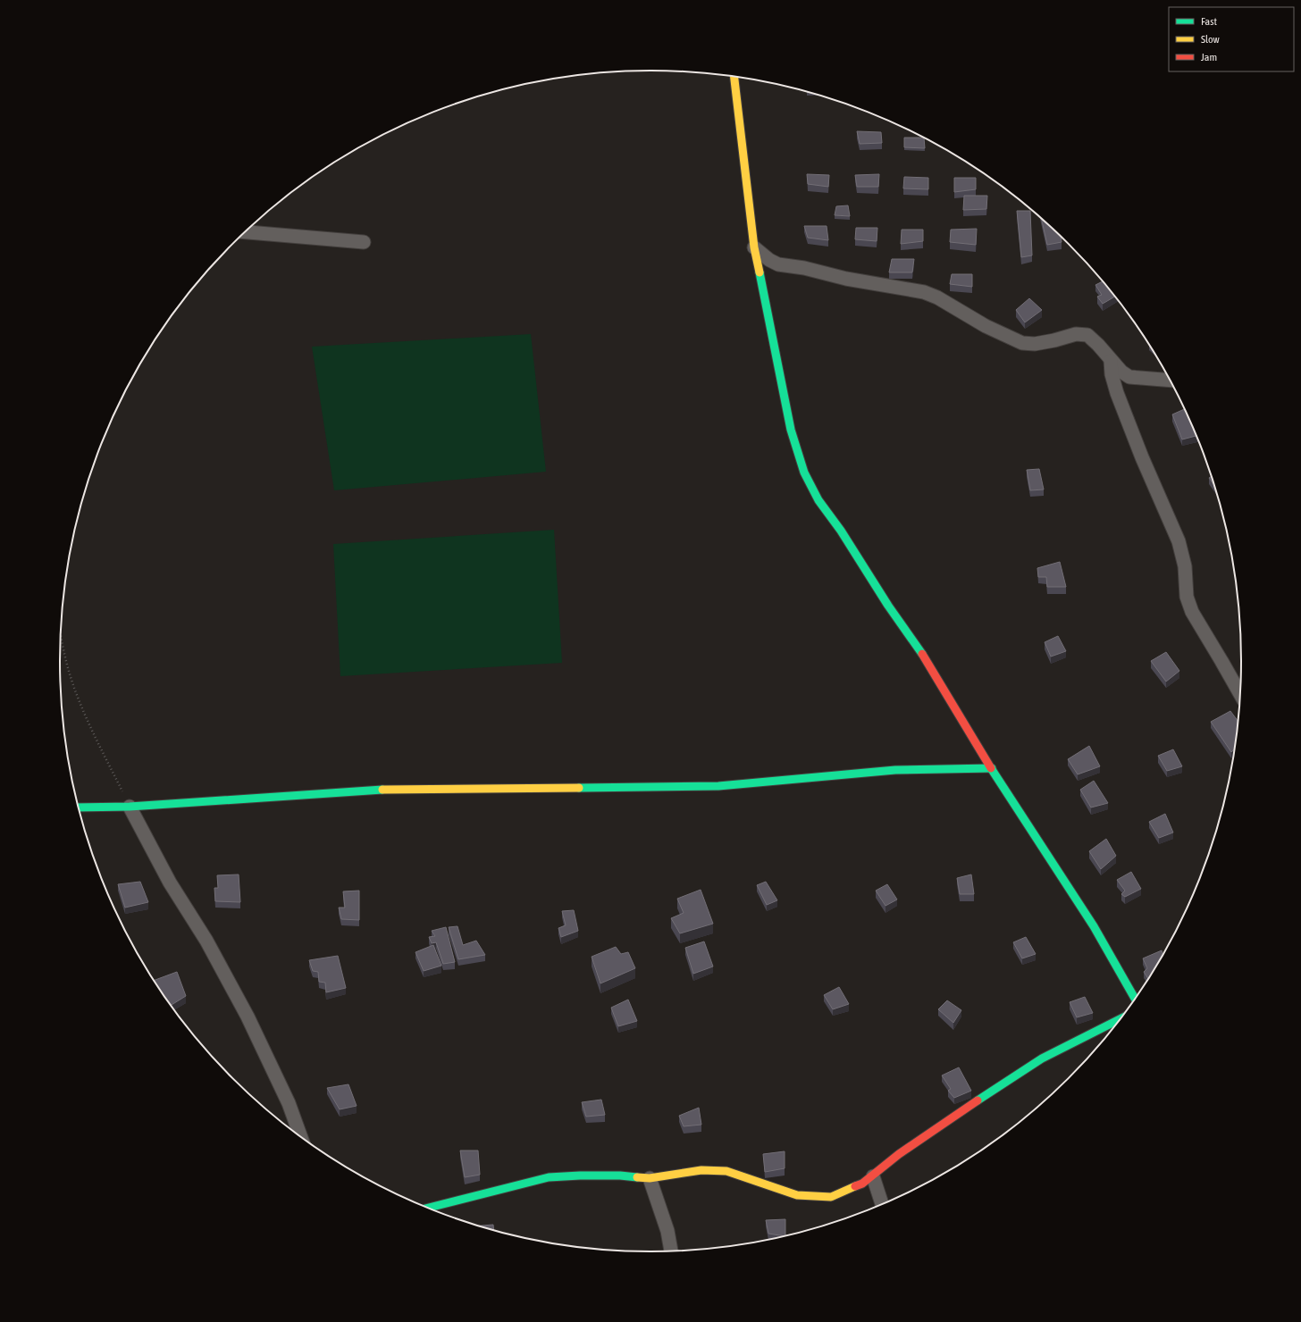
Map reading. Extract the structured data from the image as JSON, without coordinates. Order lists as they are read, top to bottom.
{
  "legend": ["Fast", "Slow", "Jam"]
}
